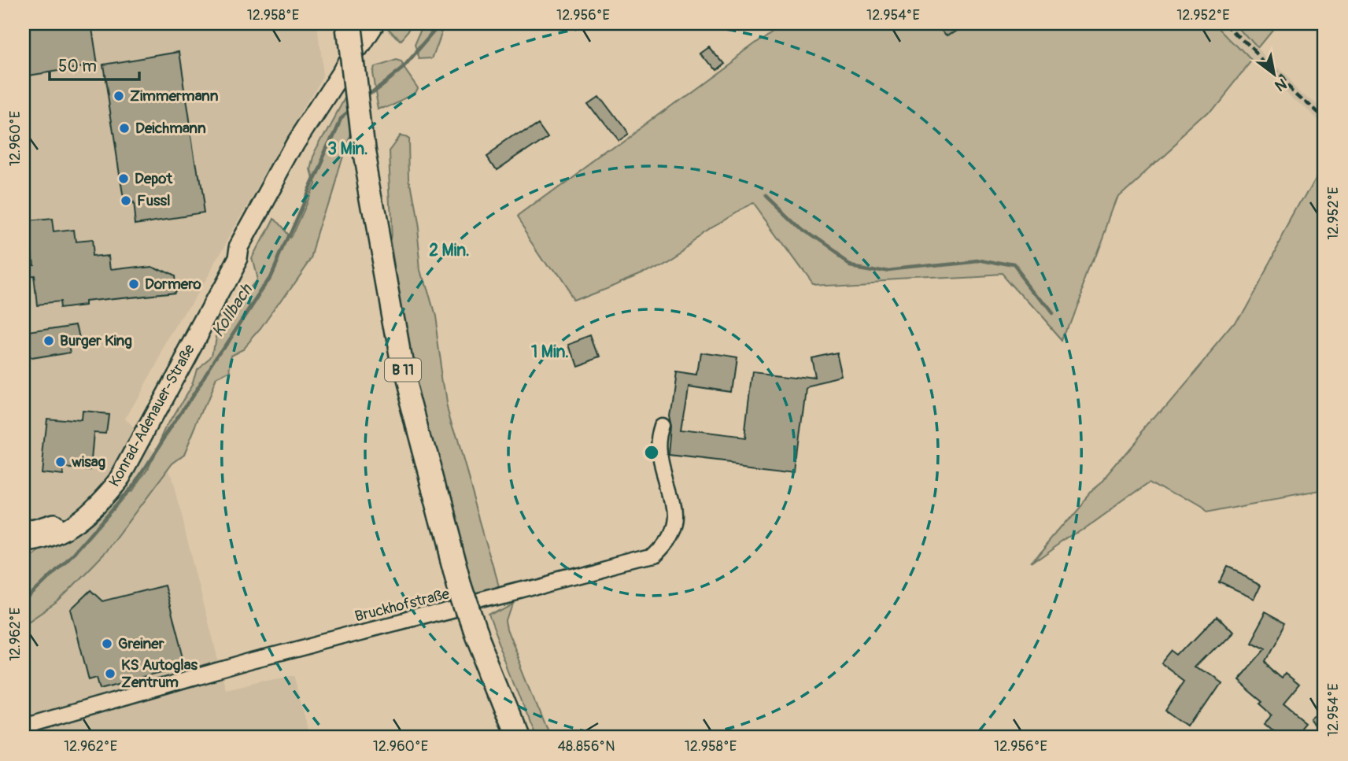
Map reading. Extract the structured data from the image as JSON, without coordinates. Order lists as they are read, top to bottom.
{
  "streets": {
    "main road": ["B 11"],
    "street": ["Konrad-Adenauer-Straße", "Bruckhofstraße"]
  },
  "water": ["Kollbach"],
  "places": [
    "Zimmermann",
    "Deichmann",
    "Depot",
    "Fussl",
    "Dormero",
    "Burger King",
    "wisag",
    "Greiner",
    "KS Autoglas Zentrum"
  ],
  "scale_bar": "50 m",
  "north": "bottom right",
  "coordinates": [
    "12.958°E",
    "12.956°E",
    "12.954°E",
    "12.952°E",
    "12.960°E",
    "12.962°E",
    "48.856°N"
  ],
  "rings": ["3 Min.", "2 Min.", "1 Min."]
}
